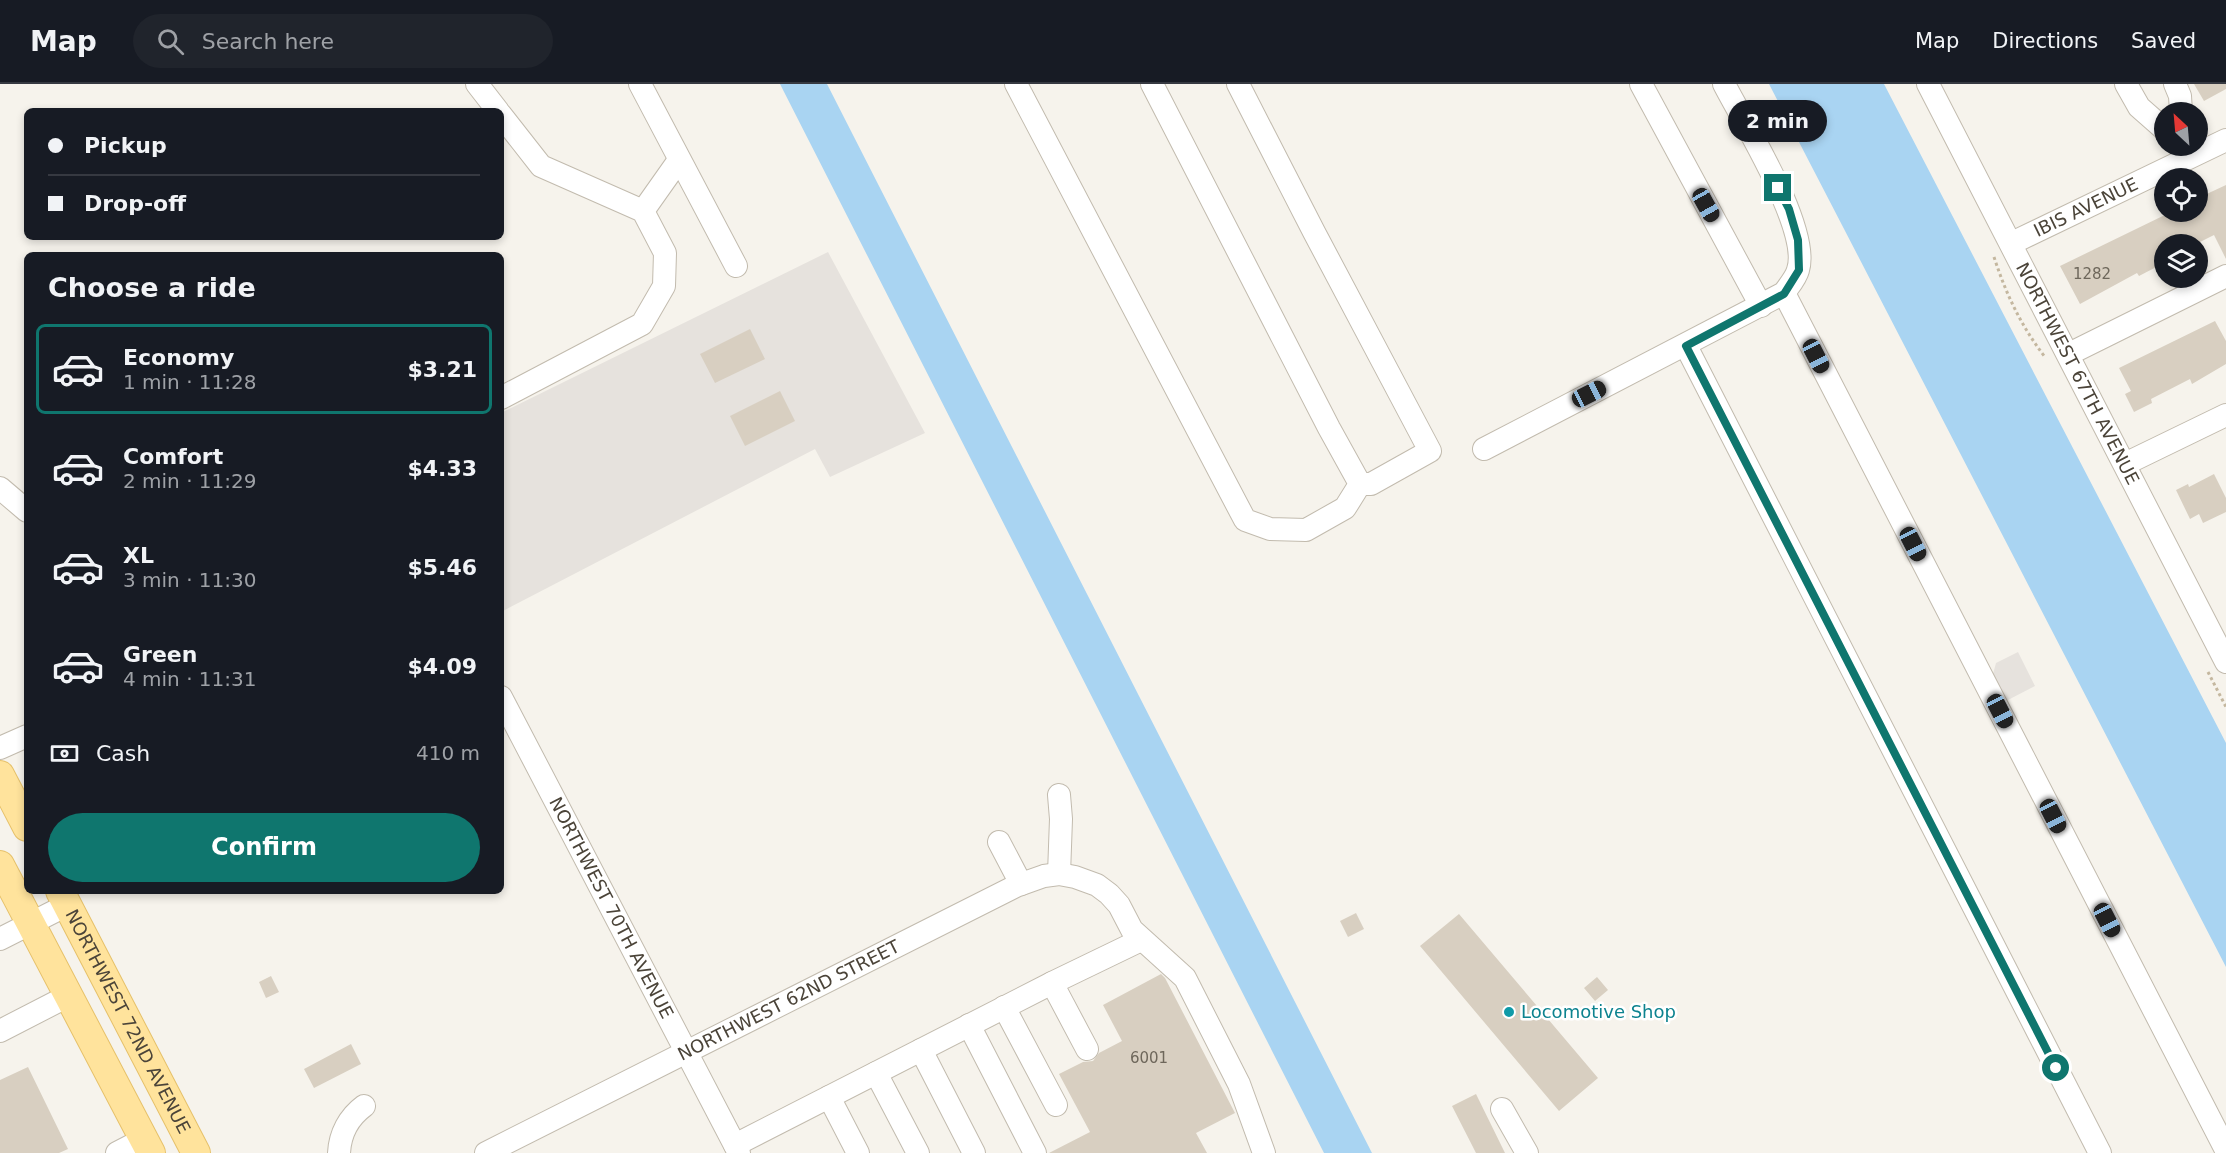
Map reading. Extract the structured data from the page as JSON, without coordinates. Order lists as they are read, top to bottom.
{
  "streets": {
    "main road": ["NORTHWEST 72ND AVENUE"],
    "street": [
      "IBIS AVENUE",
      "NORTHWEST 67TH AVENUE",
      "NORTHWEST 70TH AVENUE",
      "NORTHWEST 62ND STREET"
    ]
  },
  "crossings": [
    ["IBIS AVENUE", "NORTHWEST 67TH AVENUE"],
    ["NORTHWEST 70TH AVENUE", "NORTHWEST 62ND STREET"]
  ],
  "places": ["Locomotive Shop"],
  "house_numbers": ["1282", "6001"],
  "north": "top left",
  "page": {
    "header": "Map",
    "search": "Search here",
    "nav": ["Map", "Directions", "Saved"],
    "bubble": "2 min",
    "banner": ["Pickup", "Drop-off"],
    "heading": "Choose a ride",
    "list": [
      {
        "name": "Economy",
        "note": "1 min · 11:28",
        "value": "$3.21"
      },
      {
        "name": "Comfort",
        "note": "2 min · 11:29",
        "value": "$4.33"
      },
      {
        "name": "XL",
        "note": "3 min · 11:30",
        "value": "$5.46"
      },
      {
        "name": "Green",
        "note": "4 min · 11:31",
        "value": "$4.09"
      }
    ],
    "pay": ["Cash", "410 m"],
    "buttons": "Confirm"
  }
}
